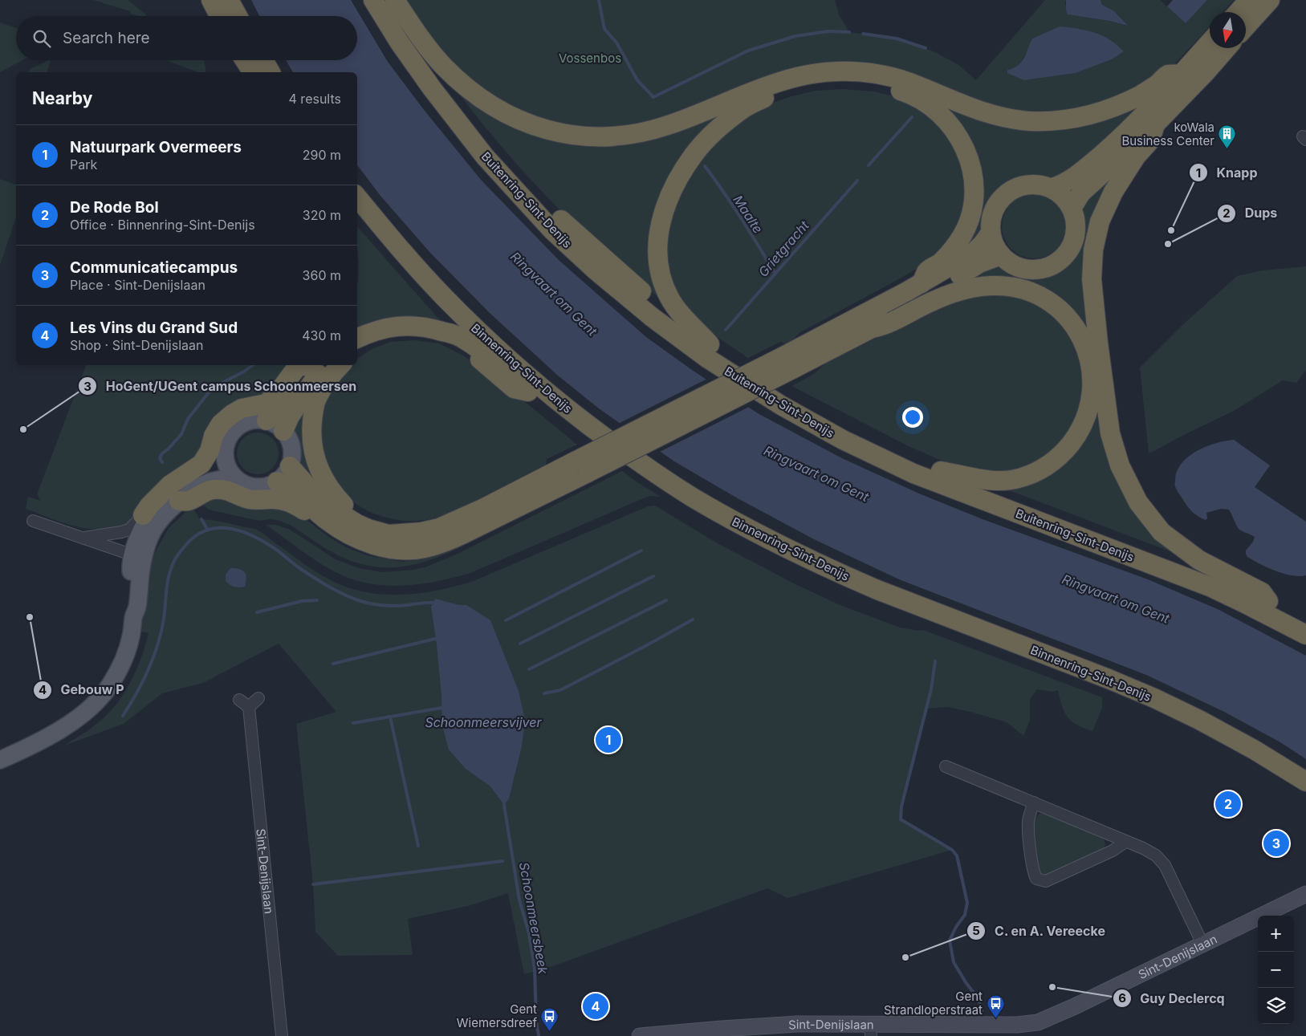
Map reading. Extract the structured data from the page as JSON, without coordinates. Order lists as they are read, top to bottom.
{
  "streets": {
    "highway": ["Buitenring-Sint-Denijs", "Binnenring-Sint-Denijs"],
    "street": ["Sint-Denijslaan"]
  },
  "water": [
    "Maalte",
    "Grietgracht",
    "Ringvaart om Gent",
    "Schoonmeersvijver",
    "Schoonmeersbeek"
  ],
  "parks": ["Vossenbos"],
  "places": {
    "building": ["koWala Business Center"],
    "other": [
      "Knapp",
      "Dups",
      "HoGent/UGent campus Schoonmeersen",
      "Gebouw P",
      "C. en A. Vereecke",
      "Guy Declercq"
    ],
    "bus stop": ["Gent Strandloperstraat", "Gent Wiemersdreef"]
  },
  "north": "bottom",
  "page": {
    "search": "Search here",
    "heading": ["Nearby", "4 results"],
    "list": [
      {
        "mark": "1",
        "name": "Natuurpark Overmeers",
        "note": "Park",
        "value": "290 m"
      },
      {
        "mark": "2",
        "name": "De Rode Bol",
        "note": "Office · Binnenring-Sint-Denijs",
        "value": "320 m"
      },
      {
        "mark": "3",
        "name": "Communicatiecampus",
        "note": "Place · Sint-Denijslaan",
        "value": "360 m"
      },
      {
        "mark": "4",
        "name": "Les Vins du Grand Sud",
        "note": "Shop · Sint-Denijslaan",
        "value": "430 m"
      }
    ],
    "pins": [
      "1",
      "2",
      "3",
      "4"
    ],
    "map_buttons": ["+", "−"]
  }
}
